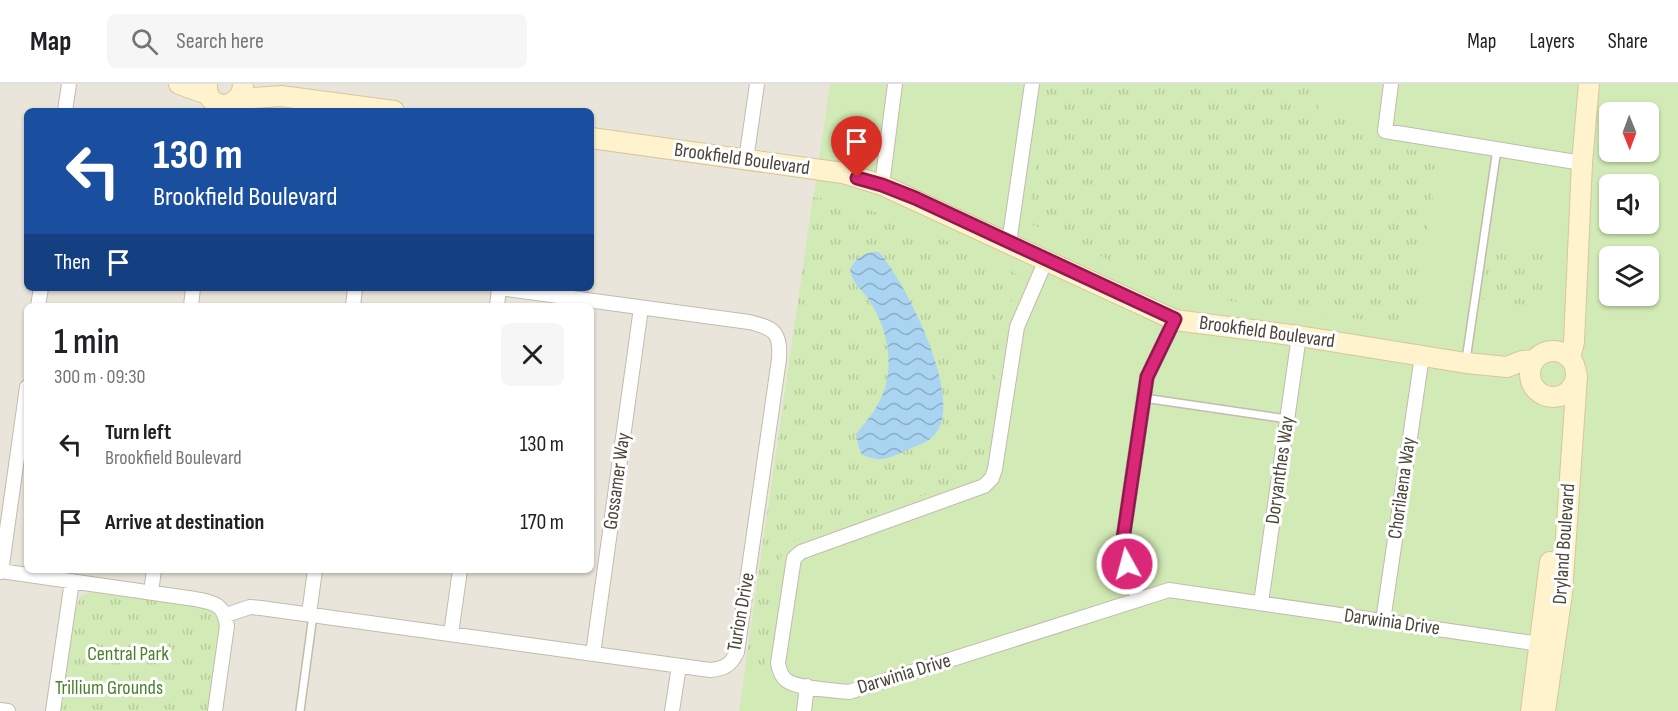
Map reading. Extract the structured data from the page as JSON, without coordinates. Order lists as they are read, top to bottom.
{
  "streets": {
    "street": [
      "Brookfield Boulevard",
      "Doryanthes Way",
      "Gossamer Way",
      "Chorilaena Way",
      "Dryland Boulevard",
      "Turion Drive",
      "Darwinia Drive"
    ]
  },
  "crossings": [
    ["Brookfield Boulevard", "Doryanthes Way"],
    ["Brookfield Boulevard", "Chorilaena Way"],
    ["Brookfield Boulevard", "Dryland Boulevard"],
    ["Brookfield Boulevard", "Darwinia Drive"],
    ["Doryanthes Way", "Darwinia Drive"],
    ["Gossamer Way", "Turion Drive"],
    ["Chorilaena Way", "Darwinia Drive"],
    ["Dryland Boulevard", "Darwinia Drive"]
  ],
  "parks": ["Central Park", "Trillium Grounds"],
  "north": "bottom",
  "page": {
    "header": "Map",
    "search": "Search here",
    "nav": ["Map", "Layers", "Share"],
    "turn": ["130 m", "Brookfield Boulevard"],
    "then": "Then",
    "heading": ["1 min", "300 m · 09:30"],
    "list": [
      {
        "name": "Turn left",
        "note": "Brookfield Boulevard",
        "value": "130 m"
      },
      {
        "name": "Arrive at destination",
        "value": "170 m"
      }
    ]
  }
}
